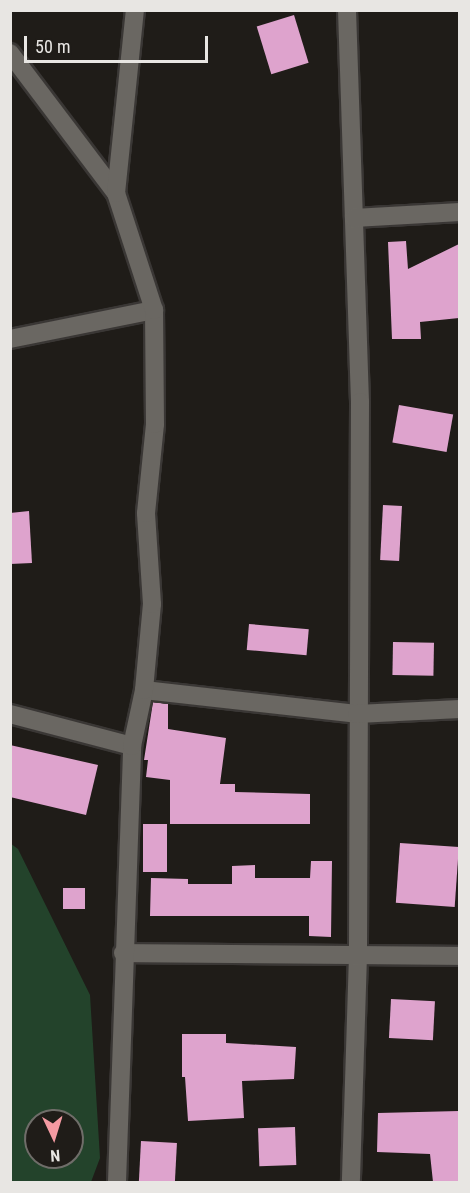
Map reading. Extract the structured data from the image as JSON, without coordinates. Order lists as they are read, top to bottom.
{
  "scale_bar": "50 m",
  "north": "bottom"
}
